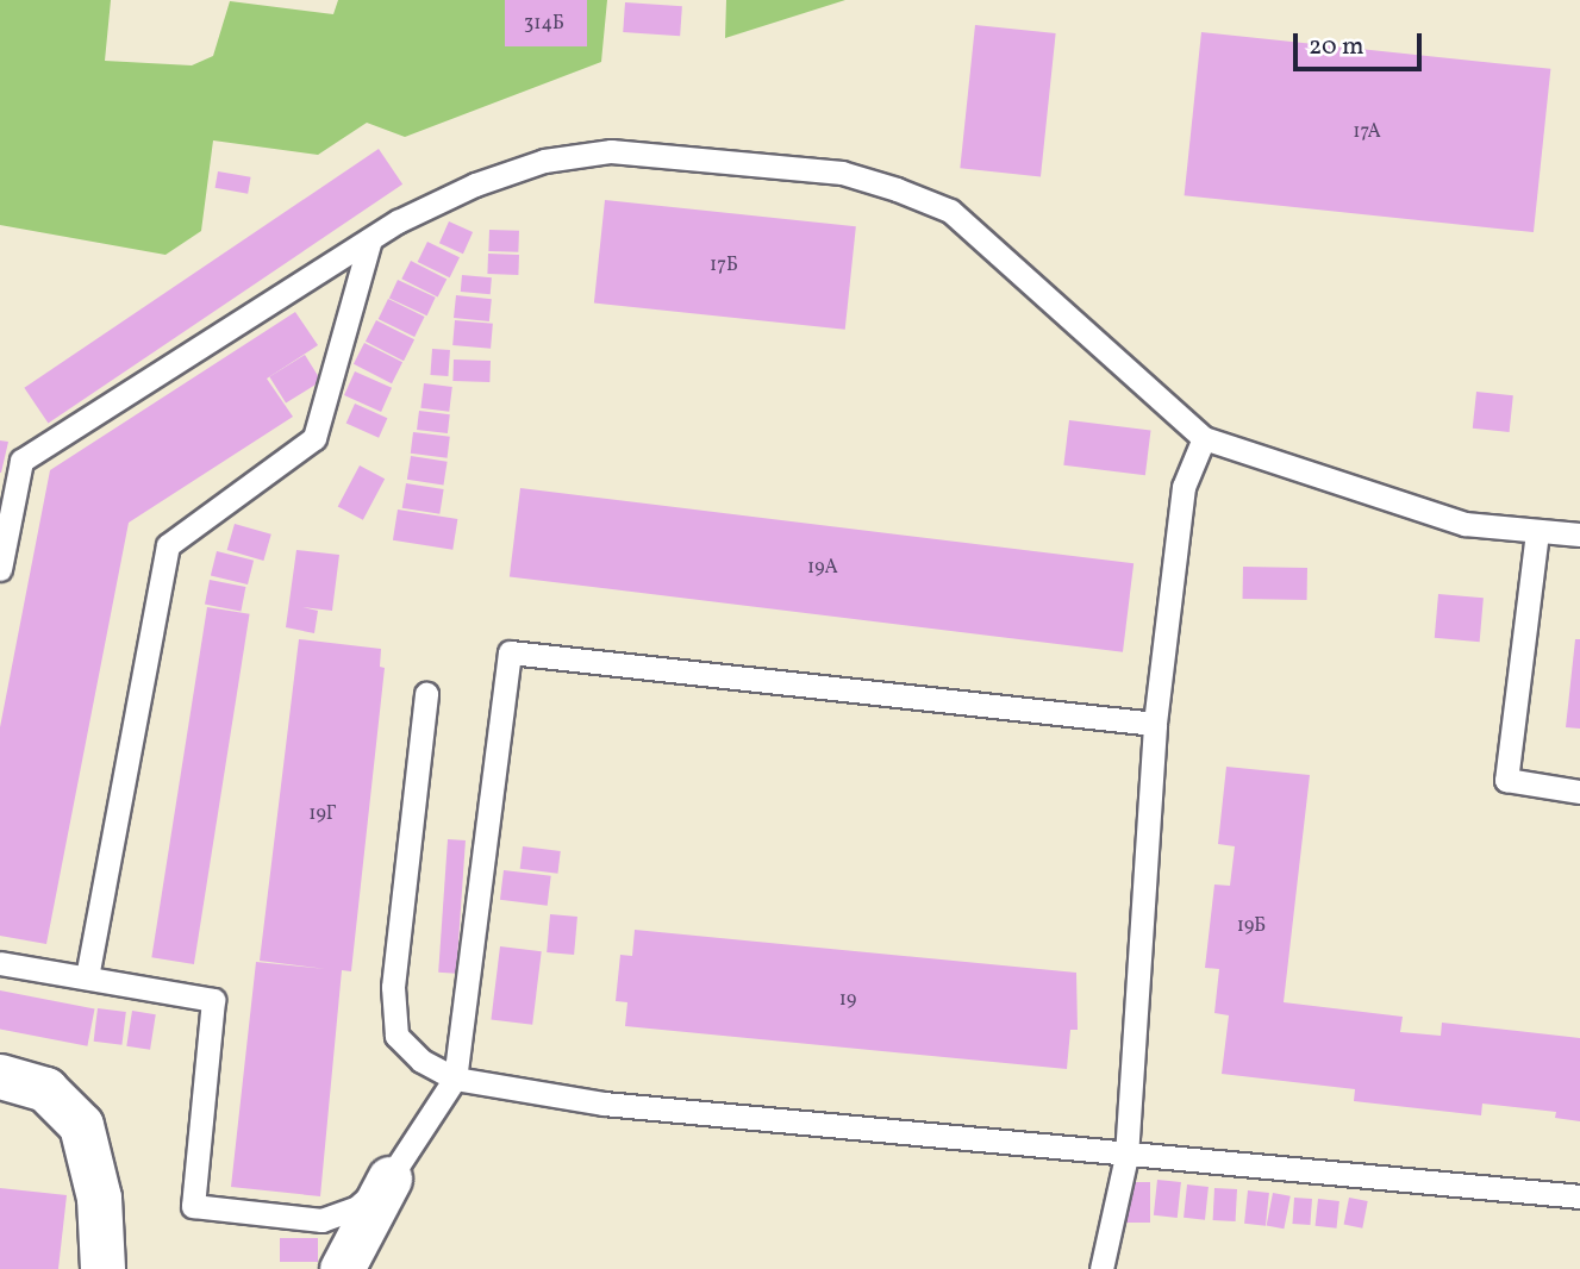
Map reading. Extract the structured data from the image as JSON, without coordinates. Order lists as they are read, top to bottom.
{
  "house_numbers": [
    "314Б",
    "17А",
    "17Б",
    "19А",
    "19Г",
    "19Б",
    "19"
  ],
  "scale_bar": "20 m"
}
